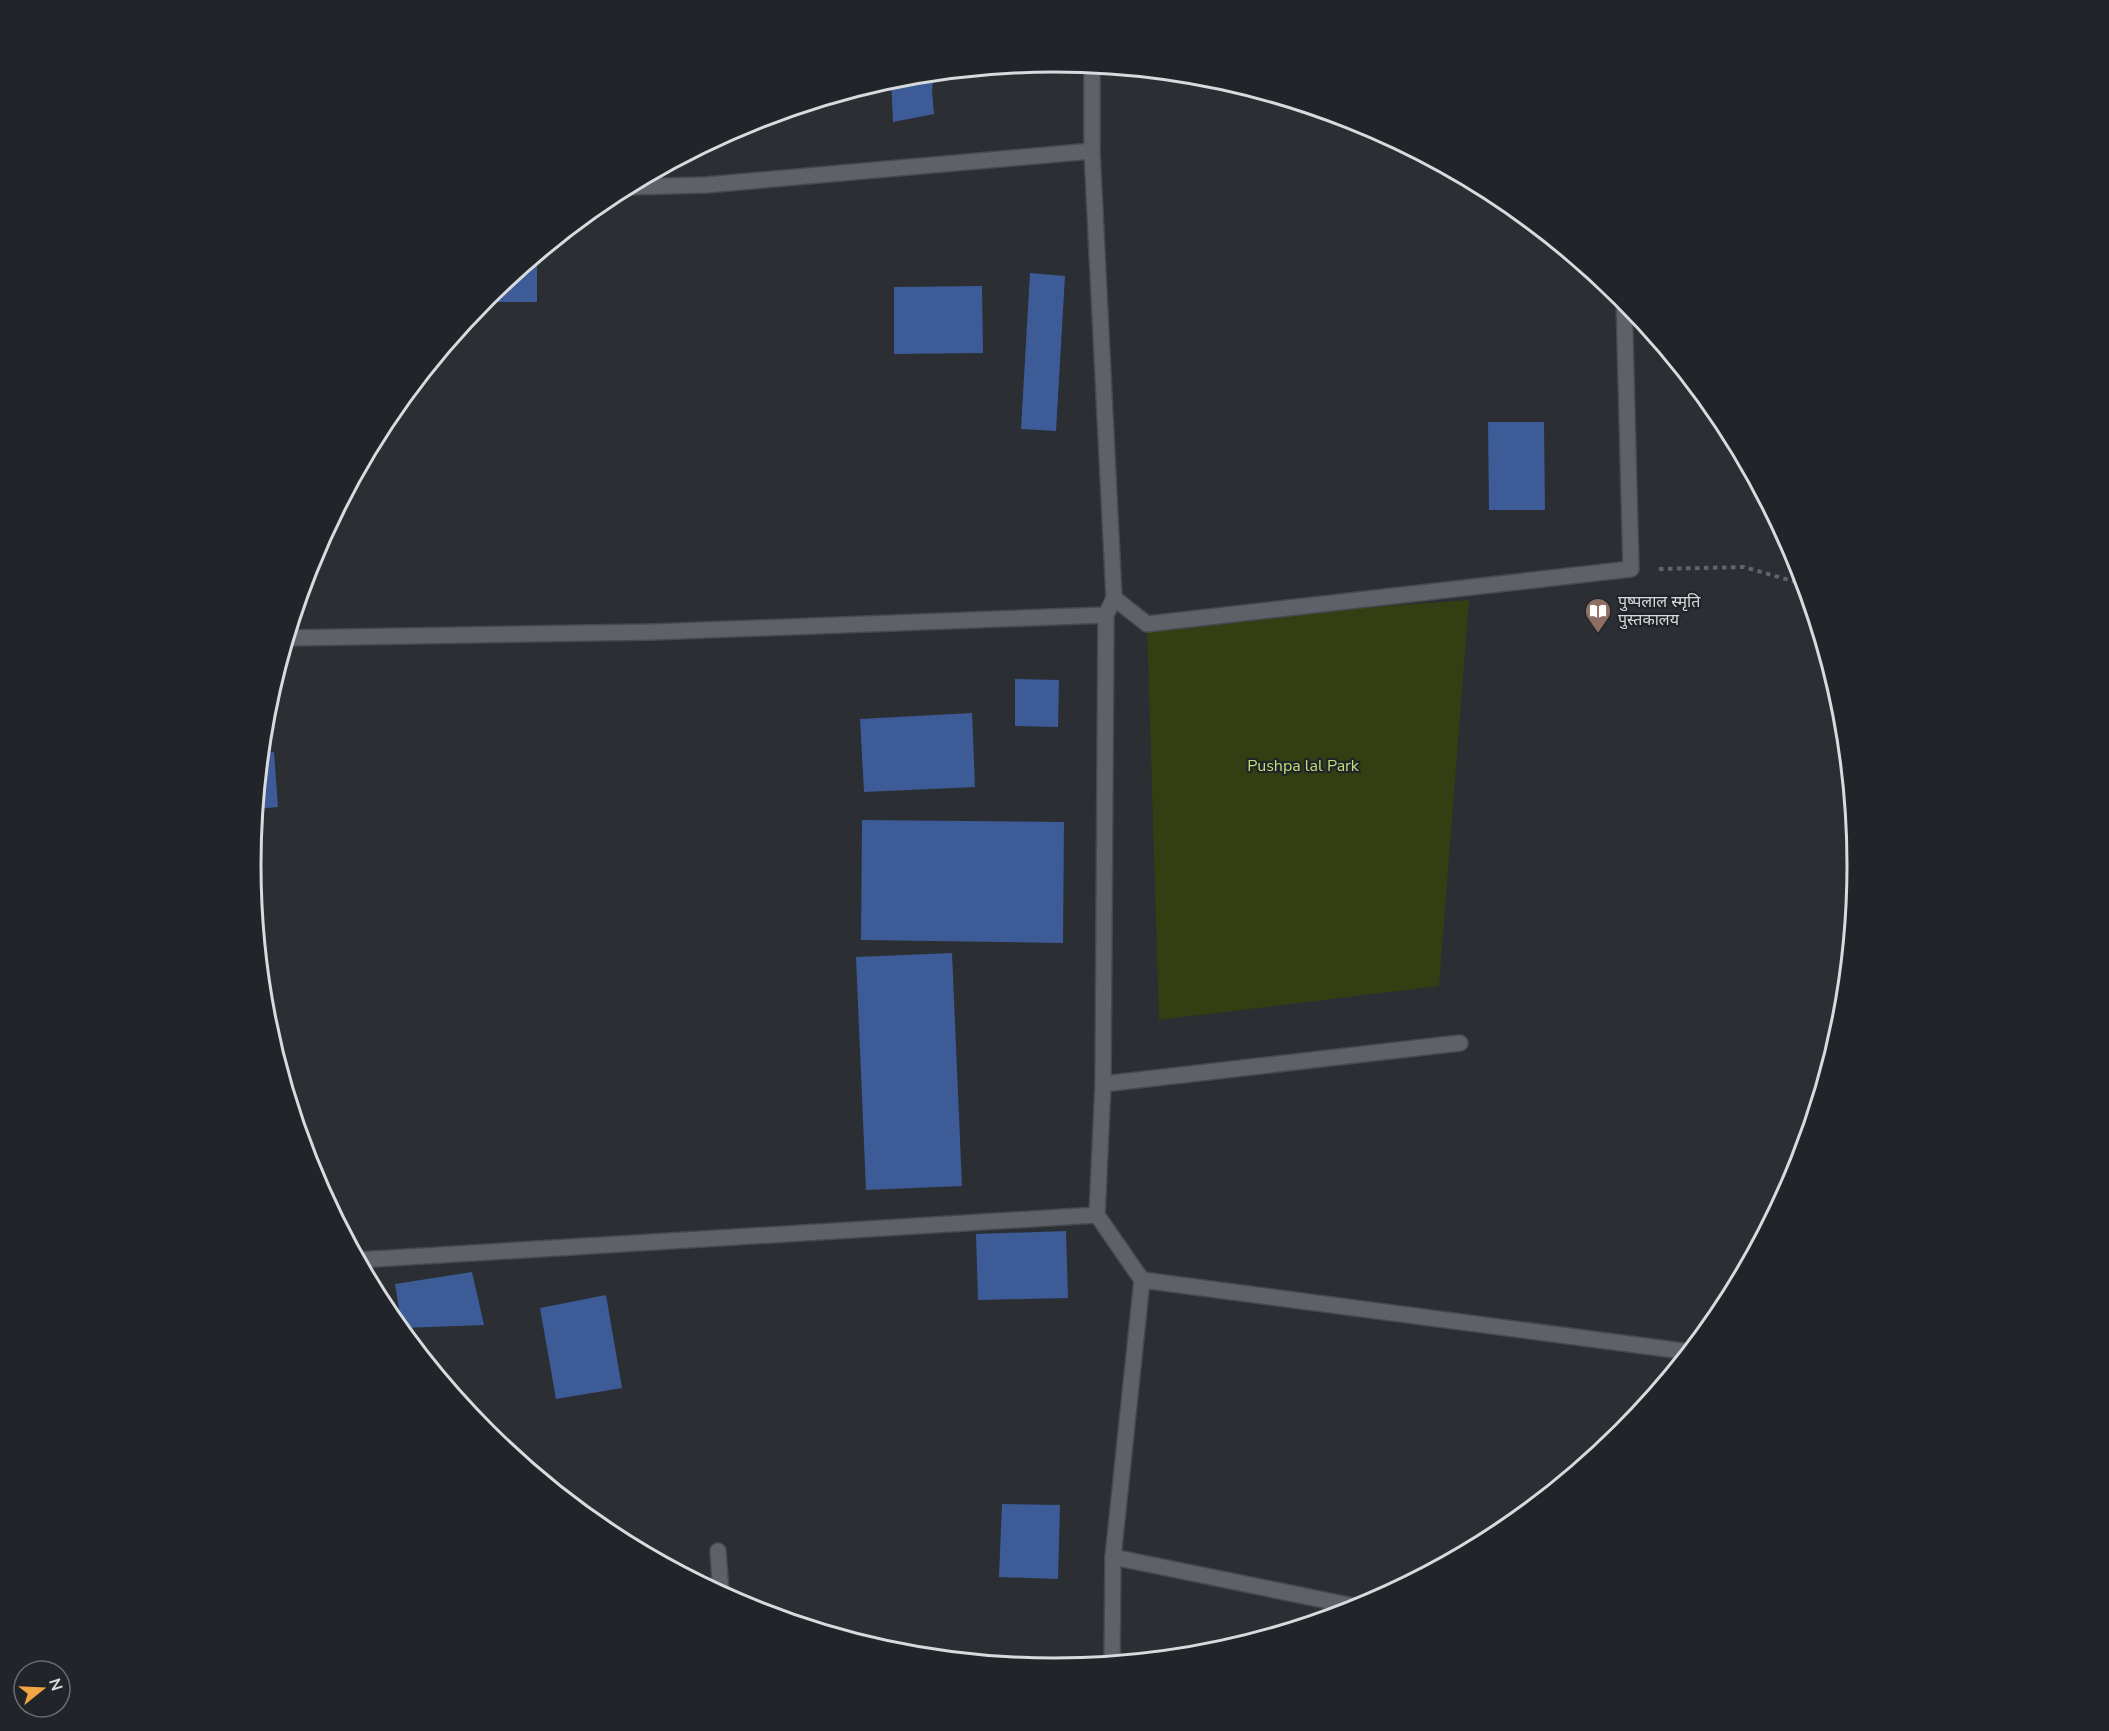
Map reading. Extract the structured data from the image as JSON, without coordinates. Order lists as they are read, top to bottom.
{
  "parks": ["Pushpa lal Park"],
  "places": {
    "library": ["पुष्पलाल स्मृति पुस्तकालय"]
  },
  "north": "right"
}
